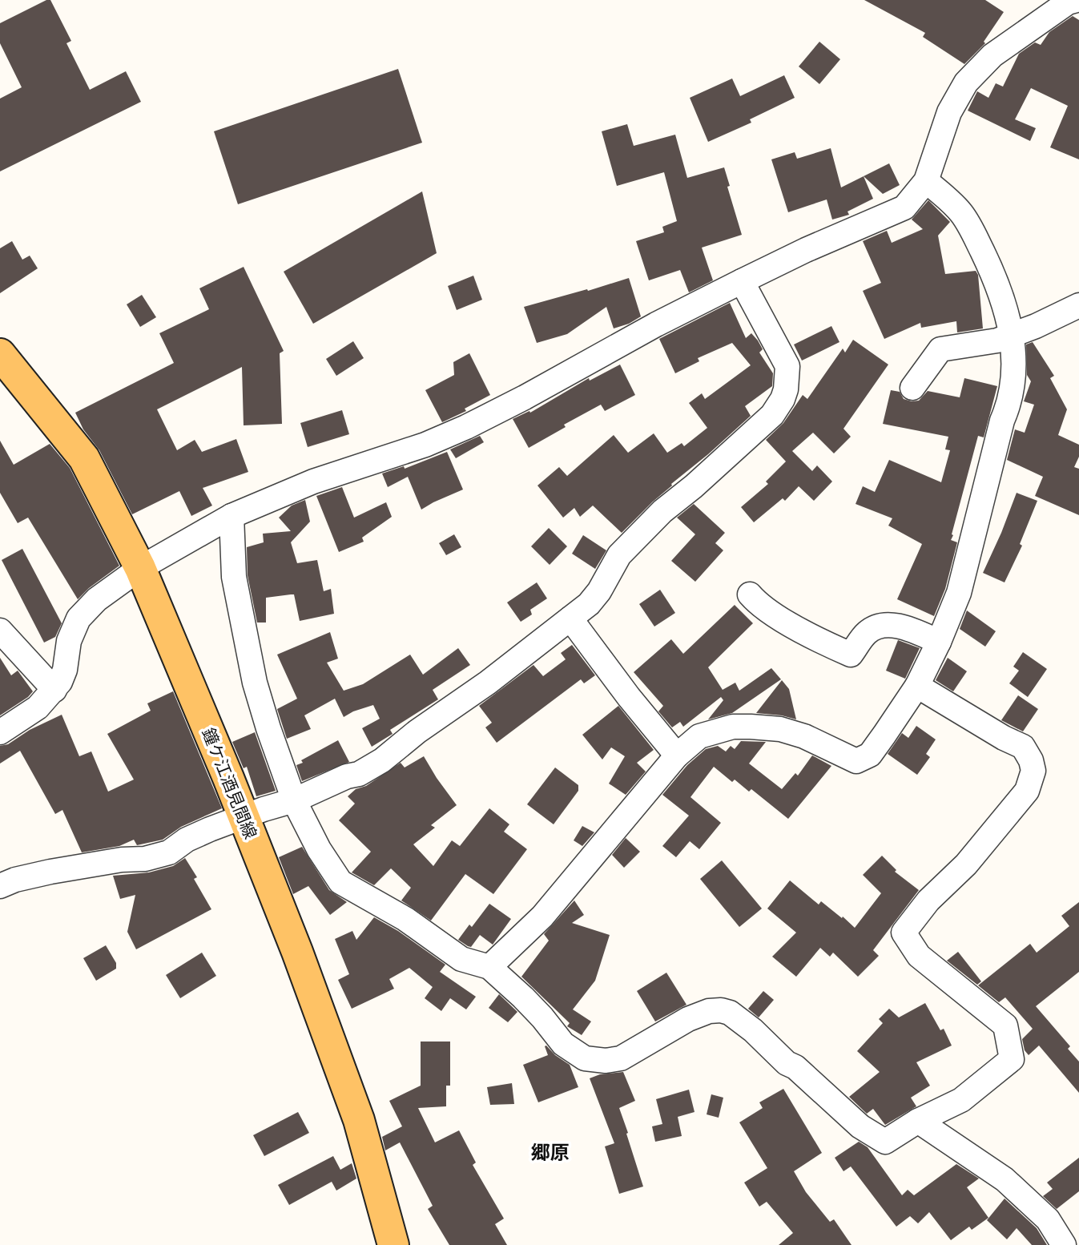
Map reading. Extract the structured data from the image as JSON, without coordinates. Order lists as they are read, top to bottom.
{
  "streets": {
    "main road": ["鐘ケ江酒見間線"]
  },
  "districts": ["郷原"]
}
